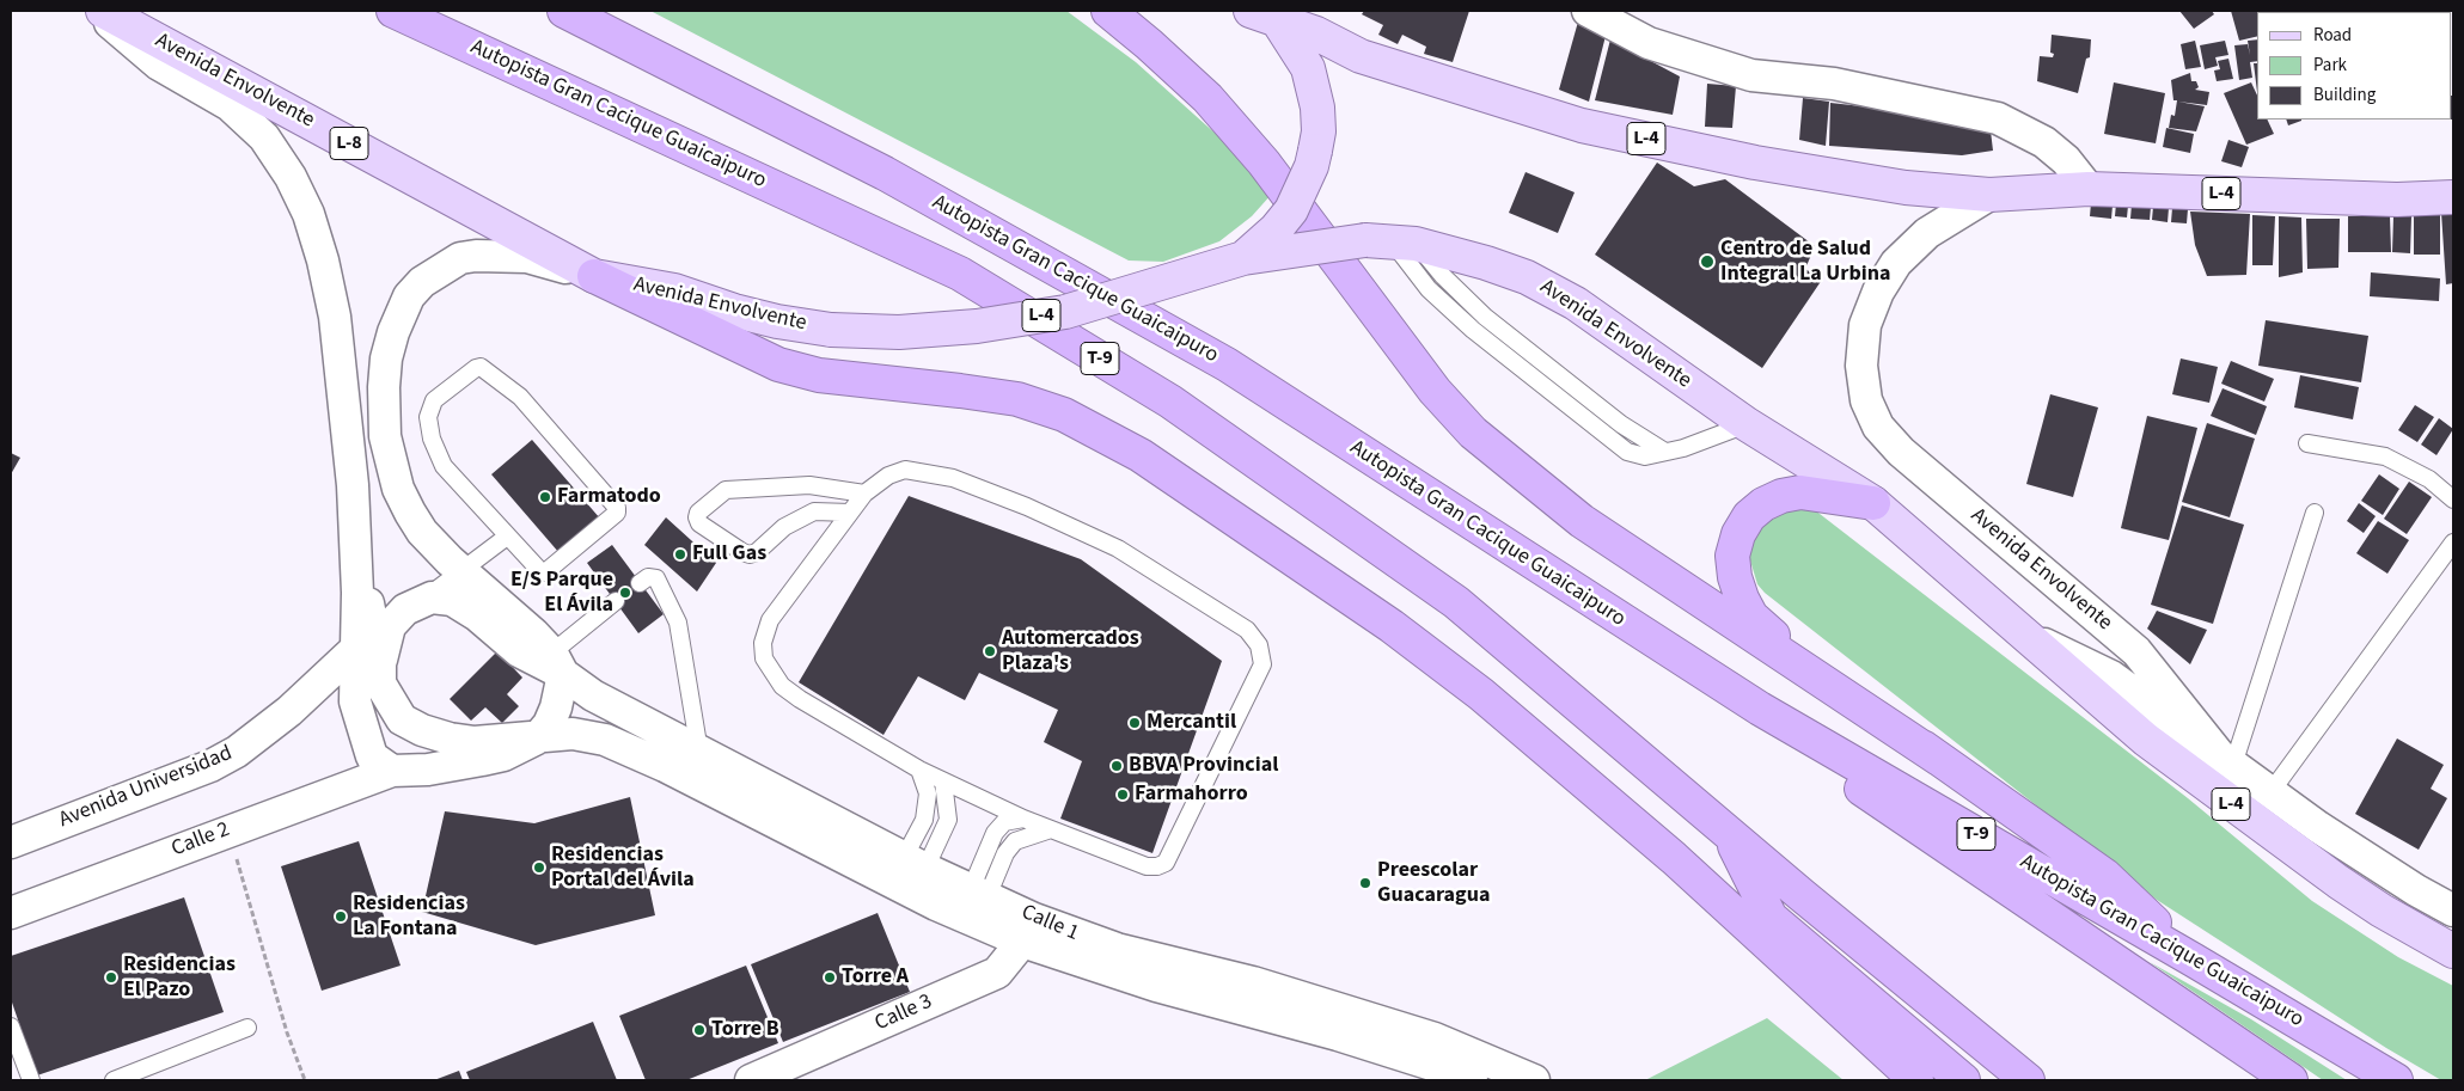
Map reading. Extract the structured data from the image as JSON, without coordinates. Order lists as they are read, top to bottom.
{
  "streets": {
    "highway": ["Autopista Gran Cacique Guaicaipuro", "T-9"],
    "main road": ["Avenida Envolvente", "L-4", "L-8"],
    "street": [
      "Avenida Universidad",
      "Calle 2",
      "Calle 1",
      "Calle 3"
    ]
  },
  "crossings": [
    ["Avenida Envolvente", "L-4"],
    ["Avenida Universidad", "Calle 2"],
    ["Avenida Universidad", "Calle 1"],
    ["Calle 2", "Calle 1"],
    ["Calle 1", "Calle 3"]
  ],
  "places": [
    "Centro de Salud Integral La Urbina",
    "Farmatodo",
    "Full Gas",
    "E/S Parque El Ávila",
    "Automercados Plaza's",
    "Mercantil",
    "BBVA Provincial",
    "Farmahorro",
    "Residencias Portal del Ávila",
    "Preescolar Guacaragua",
    "Residencias La Fontana",
    "Residencias El Pazo",
    "Torre A",
    "Torre B"
  ],
  "legend": ["Road", "Park", "Building"]
}
